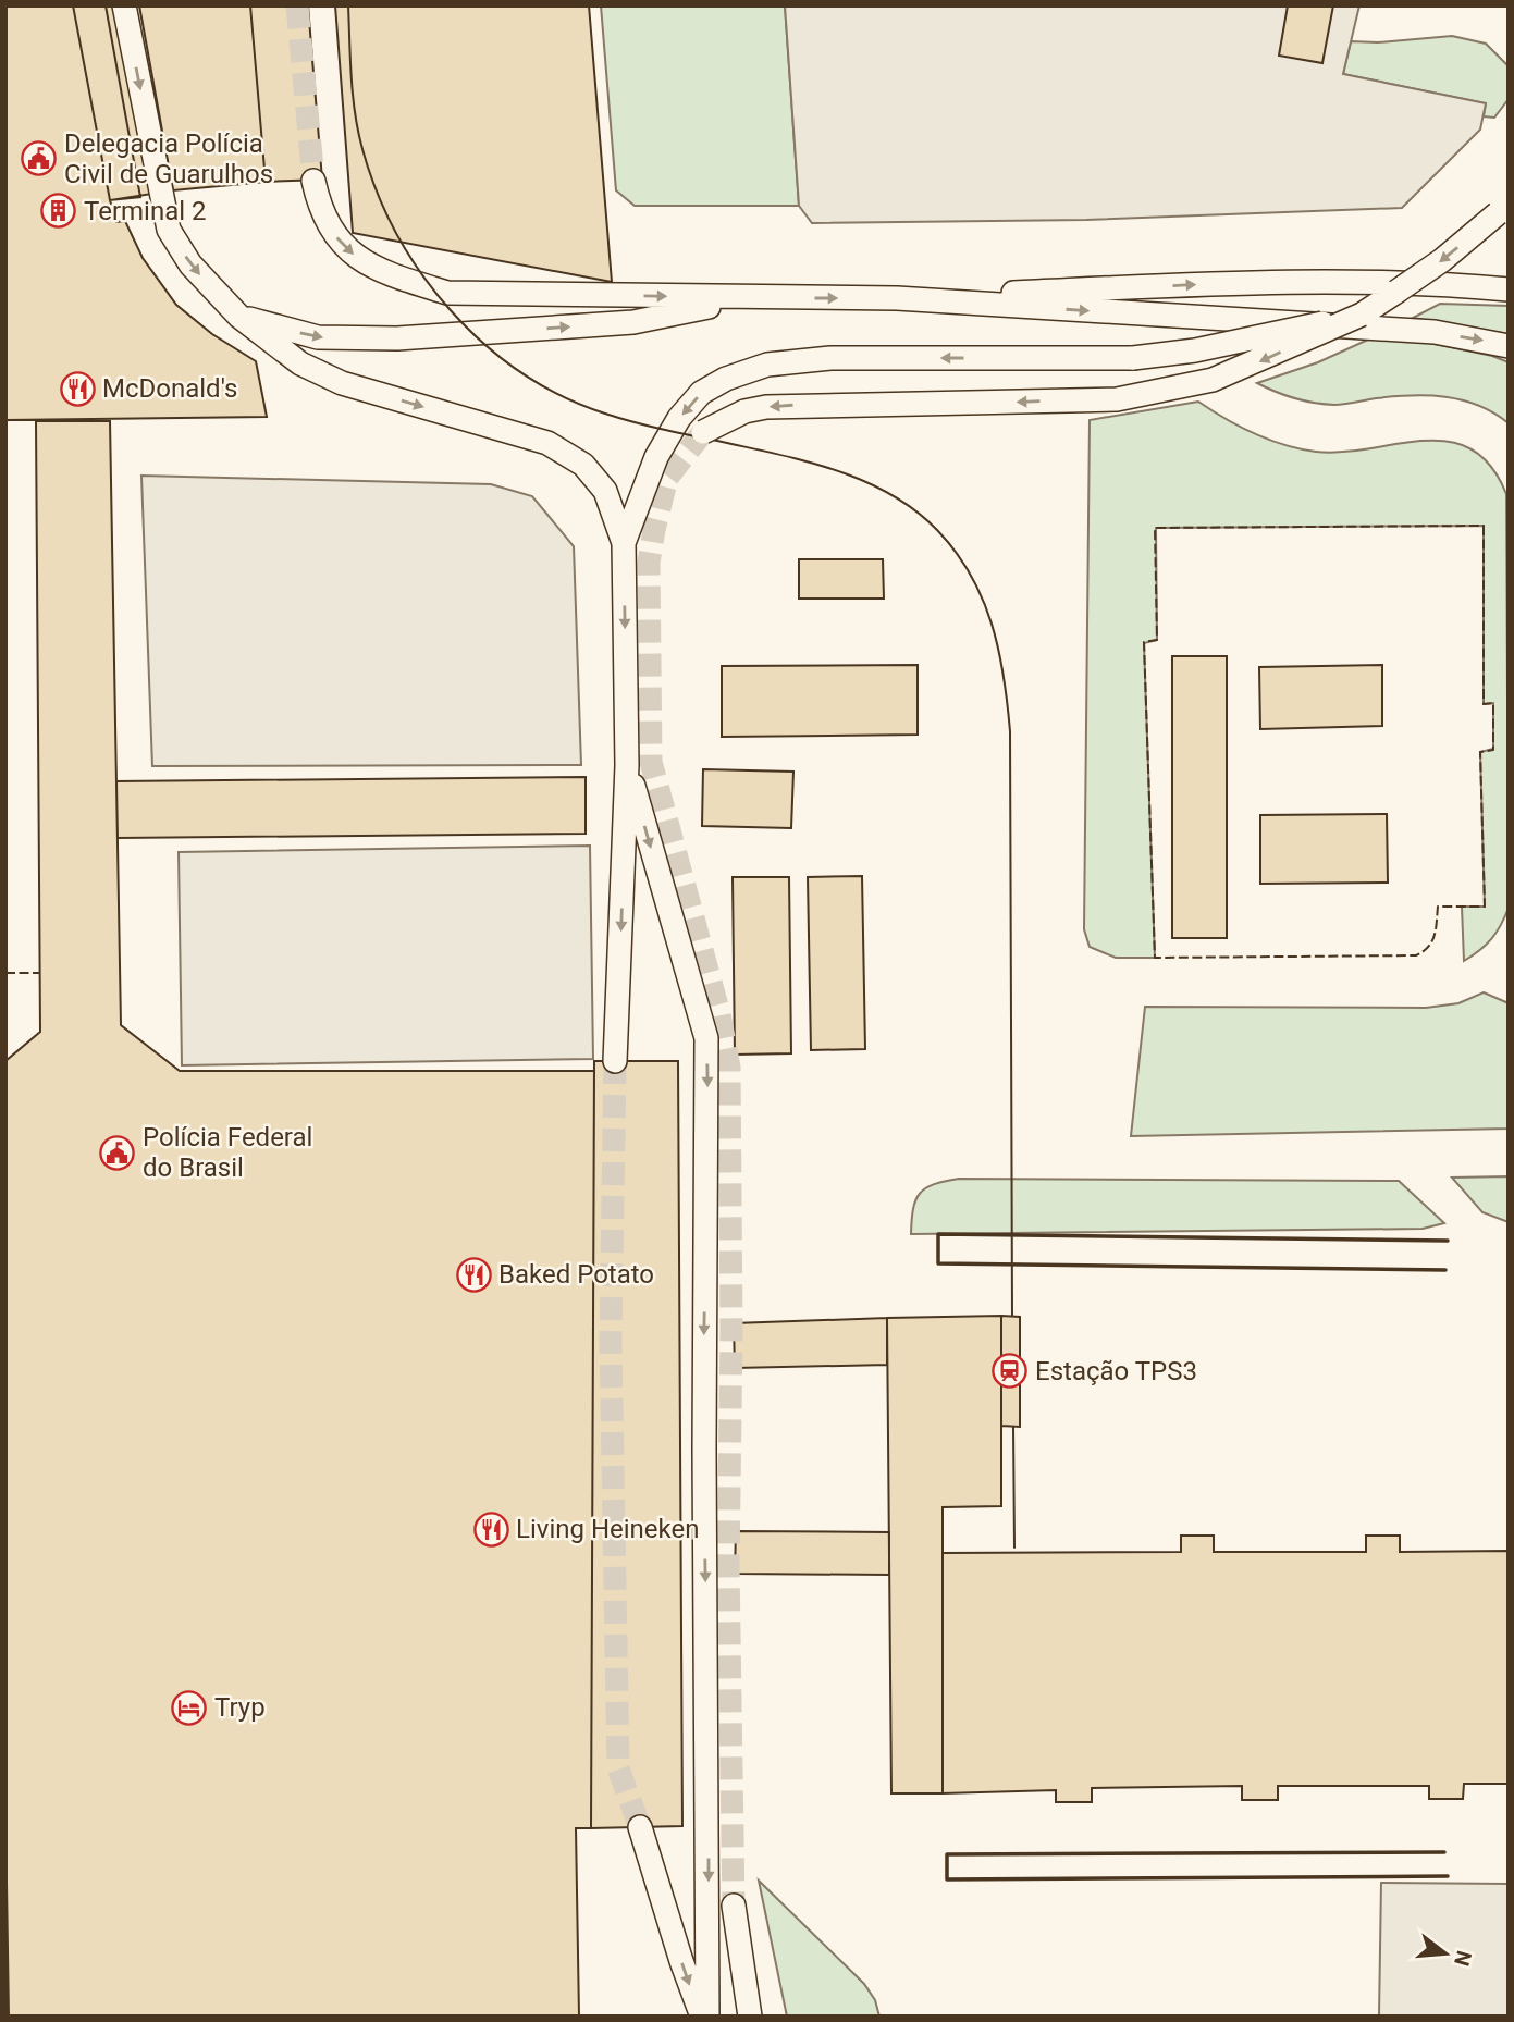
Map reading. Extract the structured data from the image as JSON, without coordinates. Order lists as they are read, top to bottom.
{
  "places": {
    "public building": ["Delegacia Polícia Civil de Guarulhos", "Polícia Federal do Brasil"],
    "building": ["Terminal 2"],
    "restaurant": ["McDonald's", "Baked Potato", "Living Heineken"],
    "station": ["Estação TPS3"],
    "hotel": ["Tryp"]
  },
  "north": "right"
}
